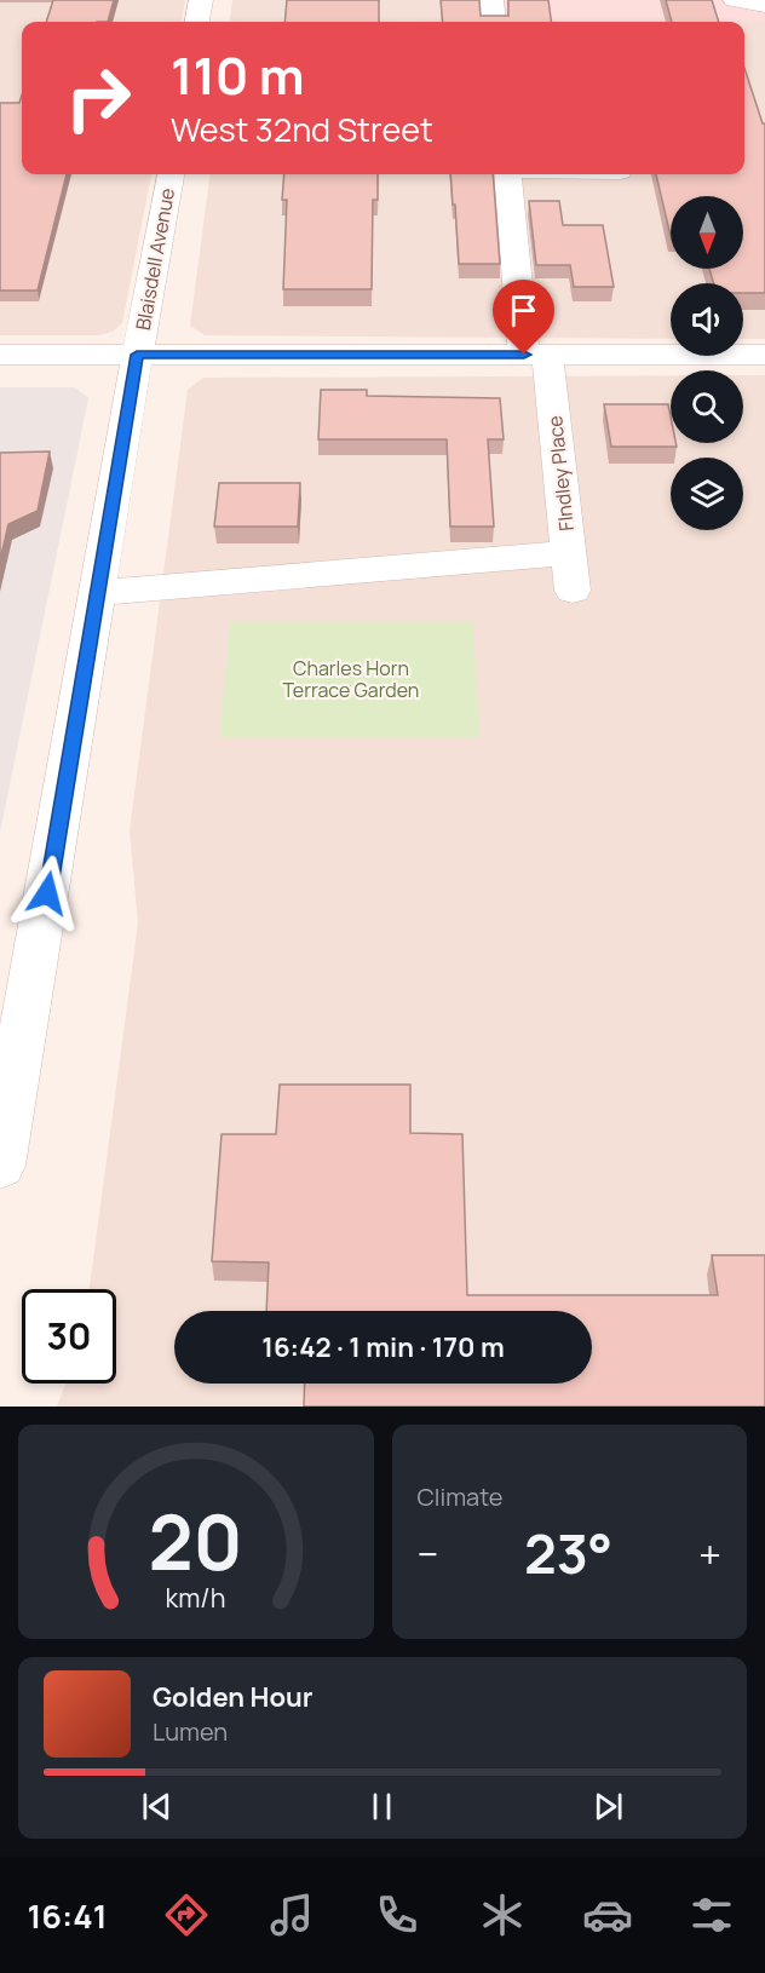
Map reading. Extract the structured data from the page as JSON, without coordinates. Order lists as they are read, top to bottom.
{
  "streets": {
    "street": ["Blaisdell Avenue", "FIndley Place"]
  },
  "parks": ["Charles Horn Terrace Garden"],
  "north": "bottom",
  "page": {
    "turn": ["110 m", "West 32nd Street"],
    "limit": "30",
    "trip": "16:42 · 1 min · 170 m",
    "tile": "Climate",
    "heat": ["−", "23°", "+"],
    "song": ["Golden Hour", "Lumen"],
    "tabs": "16:41",
    "gauge": ["20", "km/h"]
  }
}
